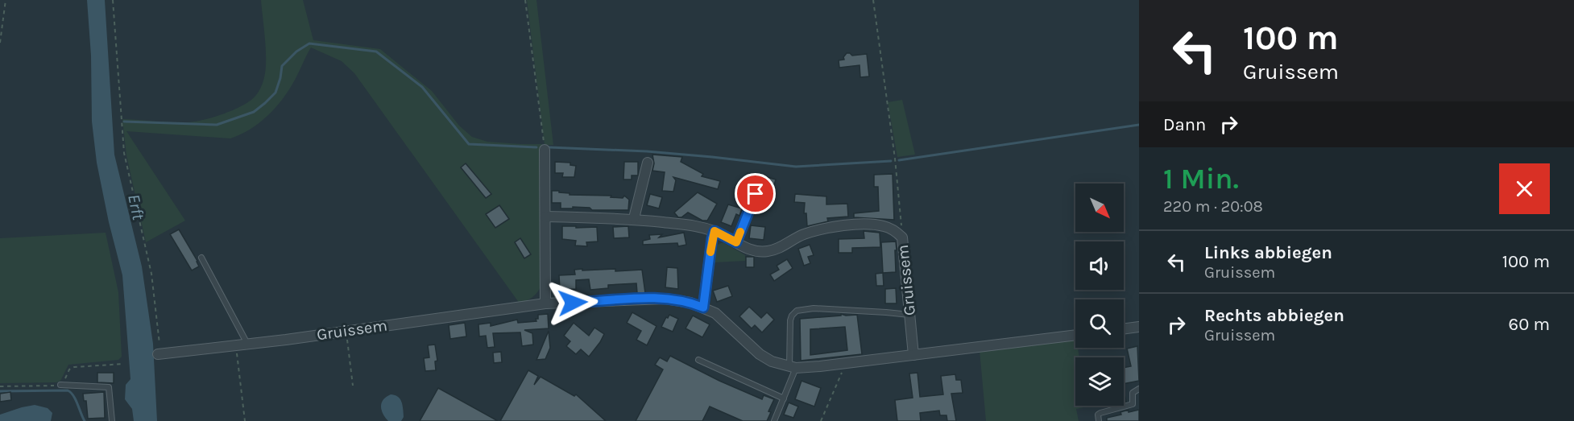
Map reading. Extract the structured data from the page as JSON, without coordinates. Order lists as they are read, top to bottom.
{
  "streets": {
    "street": ["Gruissem"]
  },
  "water": ["Erft"],
  "north": "bottom right",
  "page": {
    "turn": ["100 m", "Gruissem"],
    "then": "Dann",
    "heading": ["1 Min.", "220 m · 20:08"],
    "list": [
      {
        "name": "Links abbiegen",
        "note": "Gruissem",
        "value": "100 m"
      },
      {
        "name": "Rechts abbiegen",
        "note": "Gruissem",
        "value": "60 m"
      }
    ]
  }
}
